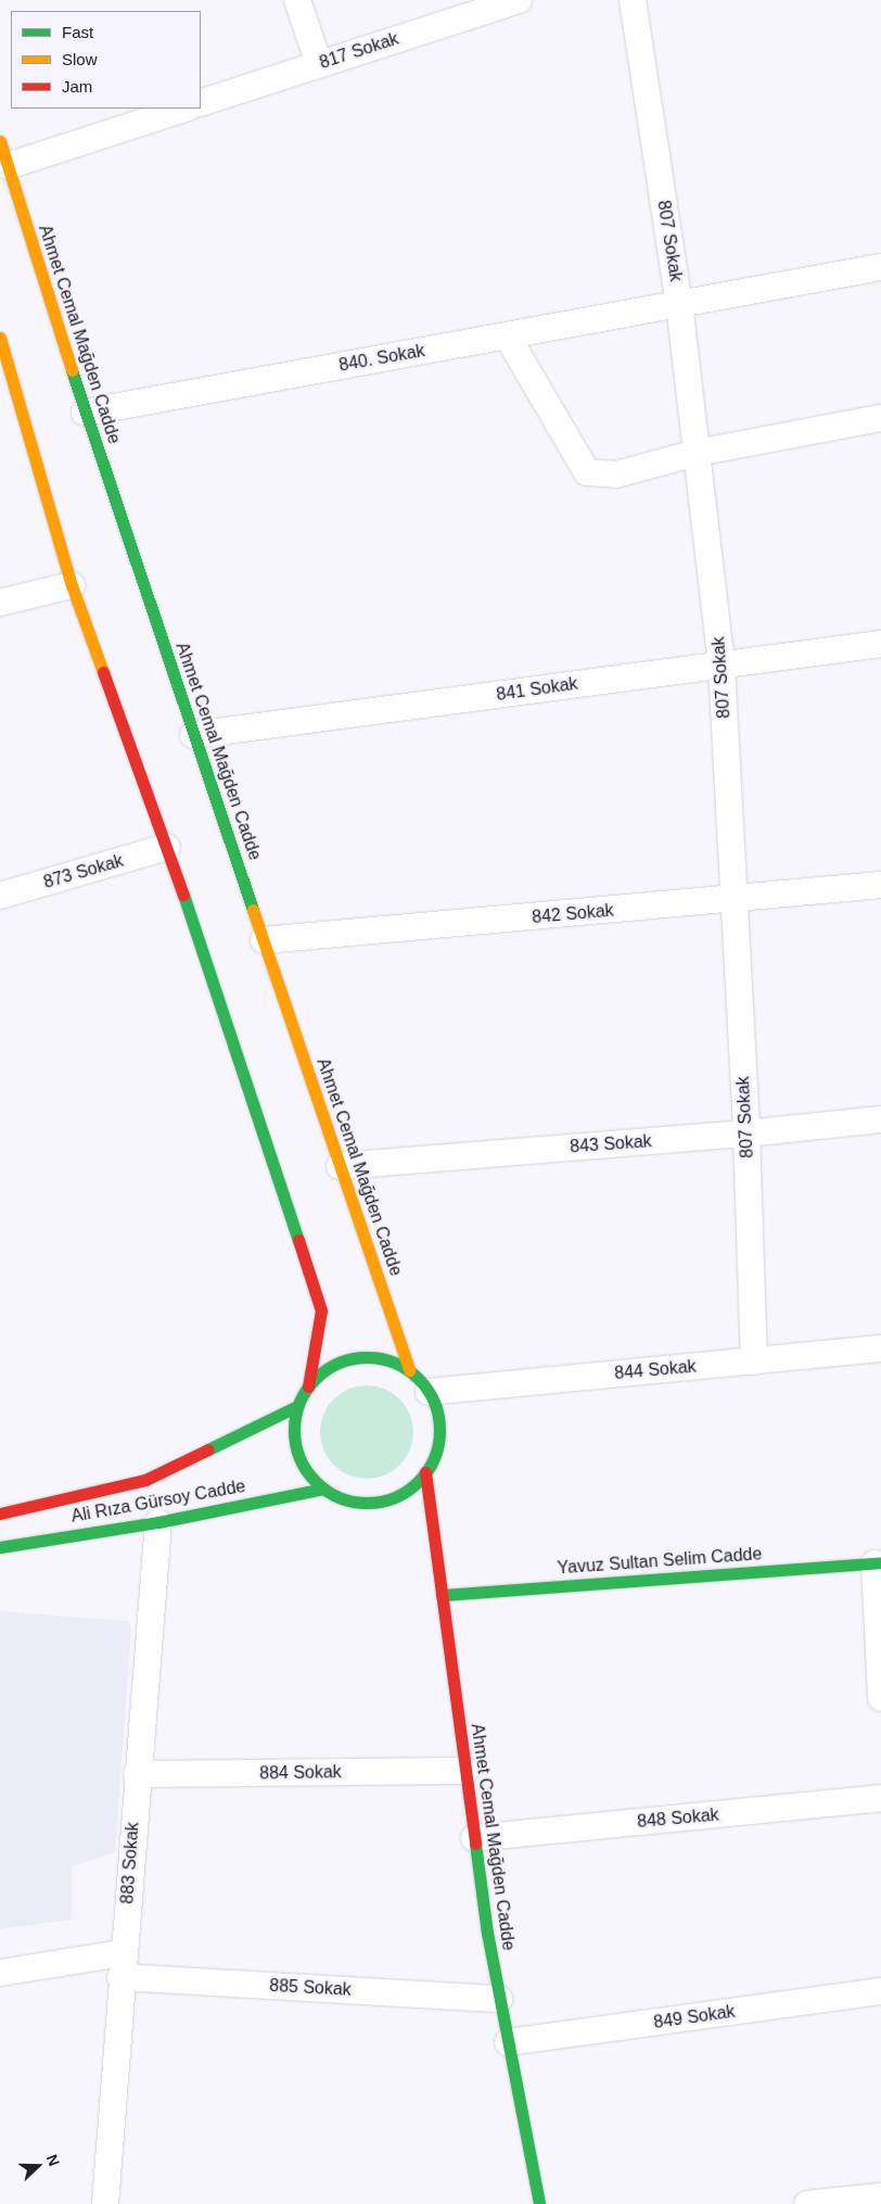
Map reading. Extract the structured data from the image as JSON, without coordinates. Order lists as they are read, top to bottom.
{
  "streets": {
    "main road": ["Ahmet Cemal Mağden Cadde", "Ali Rıza Gürsoy Cadde", "Yavuz Sultan Selim Cadde"],
    "street": [
      "817 Sokak",
      "807 Sokak",
      "840. Sokak",
      "841 Sokak",
      "873 Sokak",
      "842 Sokak",
      "843 Sokak",
      "844 Sokak",
      "884 Sokak",
      "848 Sokak",
      "883 Sokak",
      "885 Sokak",
      "849 Sokak"
    ]
  },
  "crossings": [
    ["807 Sokak", "840. Sokak"],
    ["807 Sokak", "841 Sokak"],
    ["807 Sokak", "842 Sokak"],
    ["807 Sokak", "843 Sokak"],
    ["807 Sokak", "844 Sokak"],
    ["Ahmet Cemal Mağden Cadde", "840. Sokak"],
    ["Ahmet Cemal Mağden Cadde", "841 Sokak"],
    ["Ahmet Cemal Mağden Cadde", "842 Sokak"],
    ["Ahmet Cemal Mağden Cadde", "843 Sokak"],
    ["Ahmet Cemal Mağden Cadde", "844 Sokak"],
    ["Ahmet Cemal Mağden Cadde", "Ali Rıza Gürsoy Cadde"],
    ["Ahmet Cemal Mağden Cadde", "Yavuz Sultan Selim Cadde"],
    ["Ahmet Cemal Mağden Cadde", "884 Sokak"],
    ["Ahmet Cemal Mağden Cadde", "848 Sokak"],
    ["Ahmet Cemal Mağden Cadde", "885 Sokak"],
    ["Ahmet Cemal Mağden Cadde", "849 Sokak"],
    ["844 Sokak", "Ali Rıza Gürsoy Cadde"],
    ["Ali Rıza Gürsoy Cadde", "883 Sokak"],
    ["884 Sokak", "883 Sokak"],
    ["883 Sokak", "885 Sokak"]
  ],
  "legend": ["Fast", "Slow", "Jam"],
  "north": "right"
}
